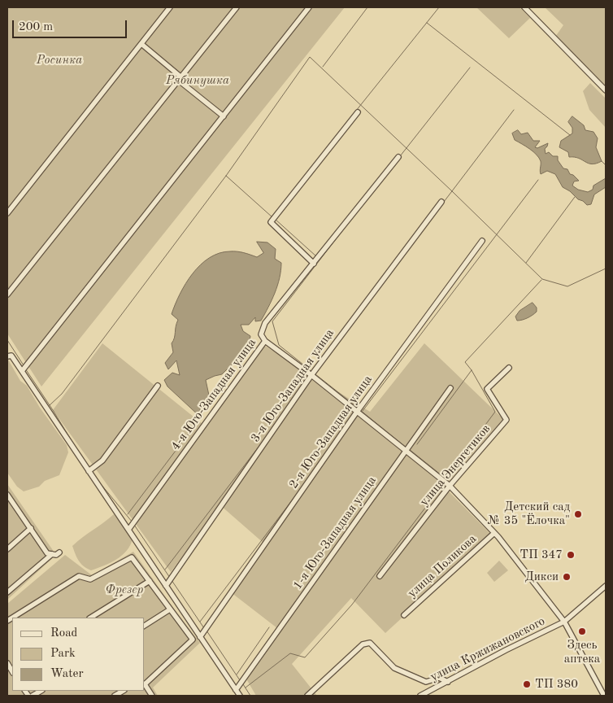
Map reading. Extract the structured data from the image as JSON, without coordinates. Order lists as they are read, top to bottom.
{
  "streets": {
    "street": [
      "3-я Юго-Западная улица",
      "4-я Юго-Западная улица",
      "2-я Юго-Западная улица",
      "улица Энергетиков",
      "1-я Юго-Западная улица",
      "улица Поликова",
      "улица Кржижановского"
    ]
  },
  "parks": ["Росинка", "Рябинушка", "Фрезер"],
  "places": [
    "Детский сад № 35 \"Ёлочка\"",
    "ТП 347",
    "Дикси",
    "Здесь аптека",
    "ТП 380"
  ],
  "legend": ["Road", "Park", "Water"],
  "scale_bar": "200 m"
}
